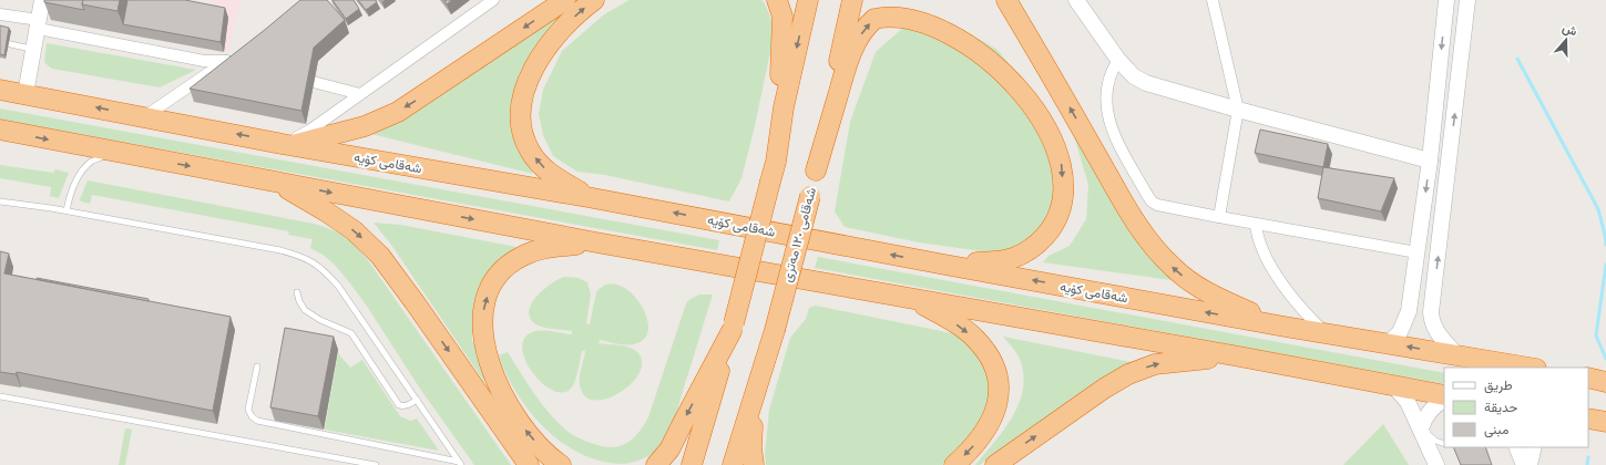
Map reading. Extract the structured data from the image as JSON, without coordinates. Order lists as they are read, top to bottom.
{
  "streets": {
    "highway": ["شەقامی کۆیە", "شەقامی ١٢٠ مەتری"]
  },
  "legend": ["طريق", "حديقة", "مبنى"],
  "north": "top"
}
